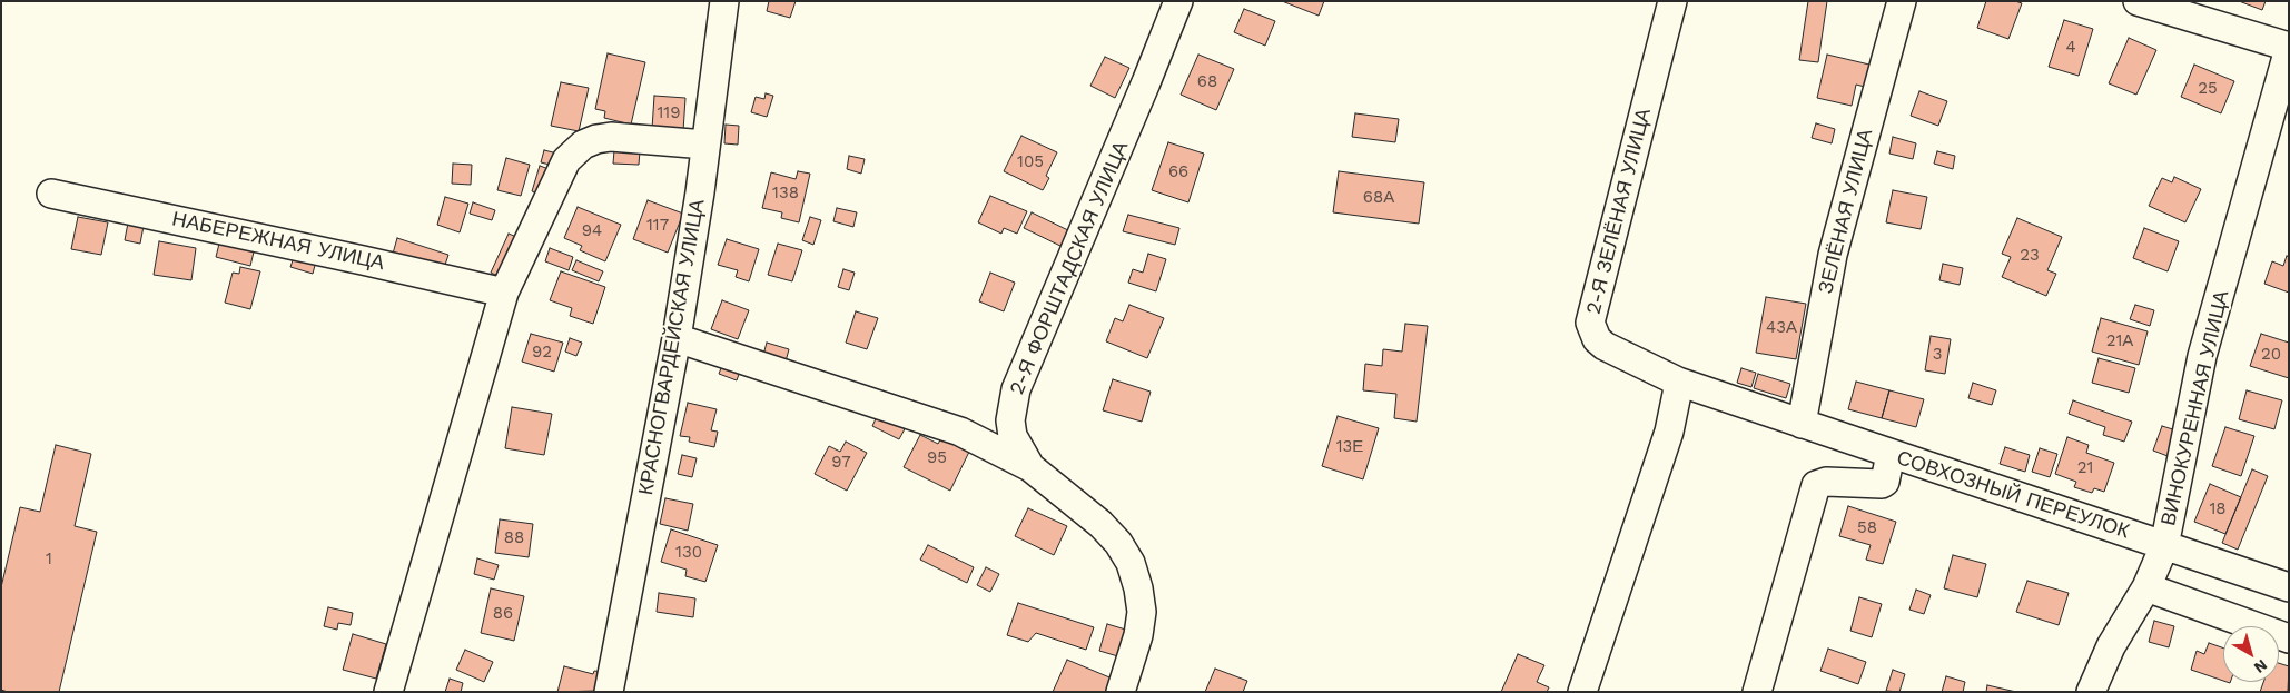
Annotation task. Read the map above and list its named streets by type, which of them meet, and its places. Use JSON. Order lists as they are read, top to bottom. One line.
{"streets":{"street":["2-Я ЗЕЛЁНАЯ УЛИЦА","ЗЕЛЁНАЯ УЛИЦА","НАБЕРЕЖНАЯ УЛИЦА","2-Я ФОРШТАДСКАЯ УЛИЦА","КРАСНОГВАРДЕЙСКАЯ УЛИЦА","ВИНОКУРЕННАЯ УЛИЦА","СОВХОЗНЫЙ ПЕРЕУЛОК"]},"crossings":[["2-Я ЗЕЛЁНАЯ УЛИЦА","ЗЕЛЁНАЯ УЛИЦА"],["2-Я ЗЕЛЁНАЯ УЛИЦА","СОВХОЗНЫЙ ПЕРЕУЛОК"],["ЗЕЛЁНАЯ УЛИЦА","СОВХОЗНЫЙ ПЕРЕУЛОК"],["ВИНОКУРЕННАЯ УЛИЦА","СОВХОЗНЫЙ ПЕРЕУЛОК"]],"house_numbers":["4","68","25","119","105","66","138","68А","117","94","23","43А","21А","92","3","20","13Е","95","97","21","18","58","88","130","1","86"],"north":"bottom right"}
